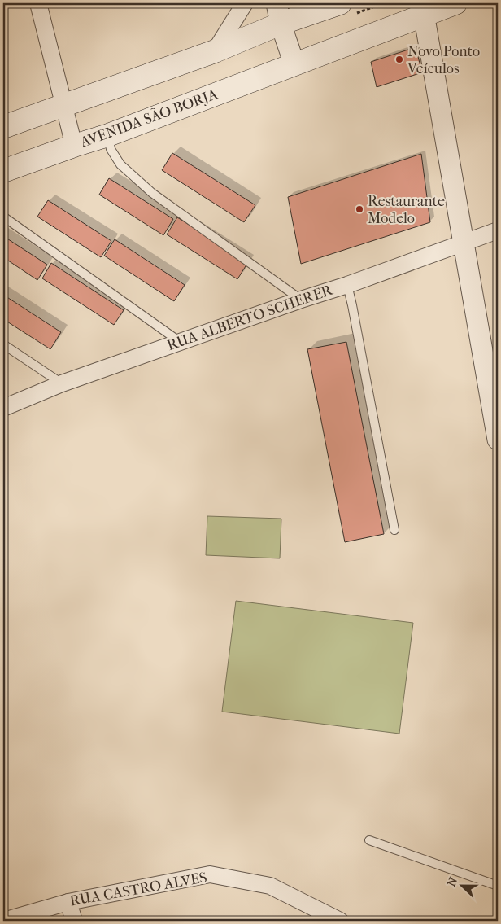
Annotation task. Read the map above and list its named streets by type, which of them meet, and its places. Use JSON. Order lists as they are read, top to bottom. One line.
{"streets":{"main road":["AVENIDA SÃO BORJA"],"street":["RUA ALBERTO SCHERER","RUA CASTRO ALVES"]},"places":["Novo Ponto Veículos","Restaurante Modelo"],"north":"left"}
